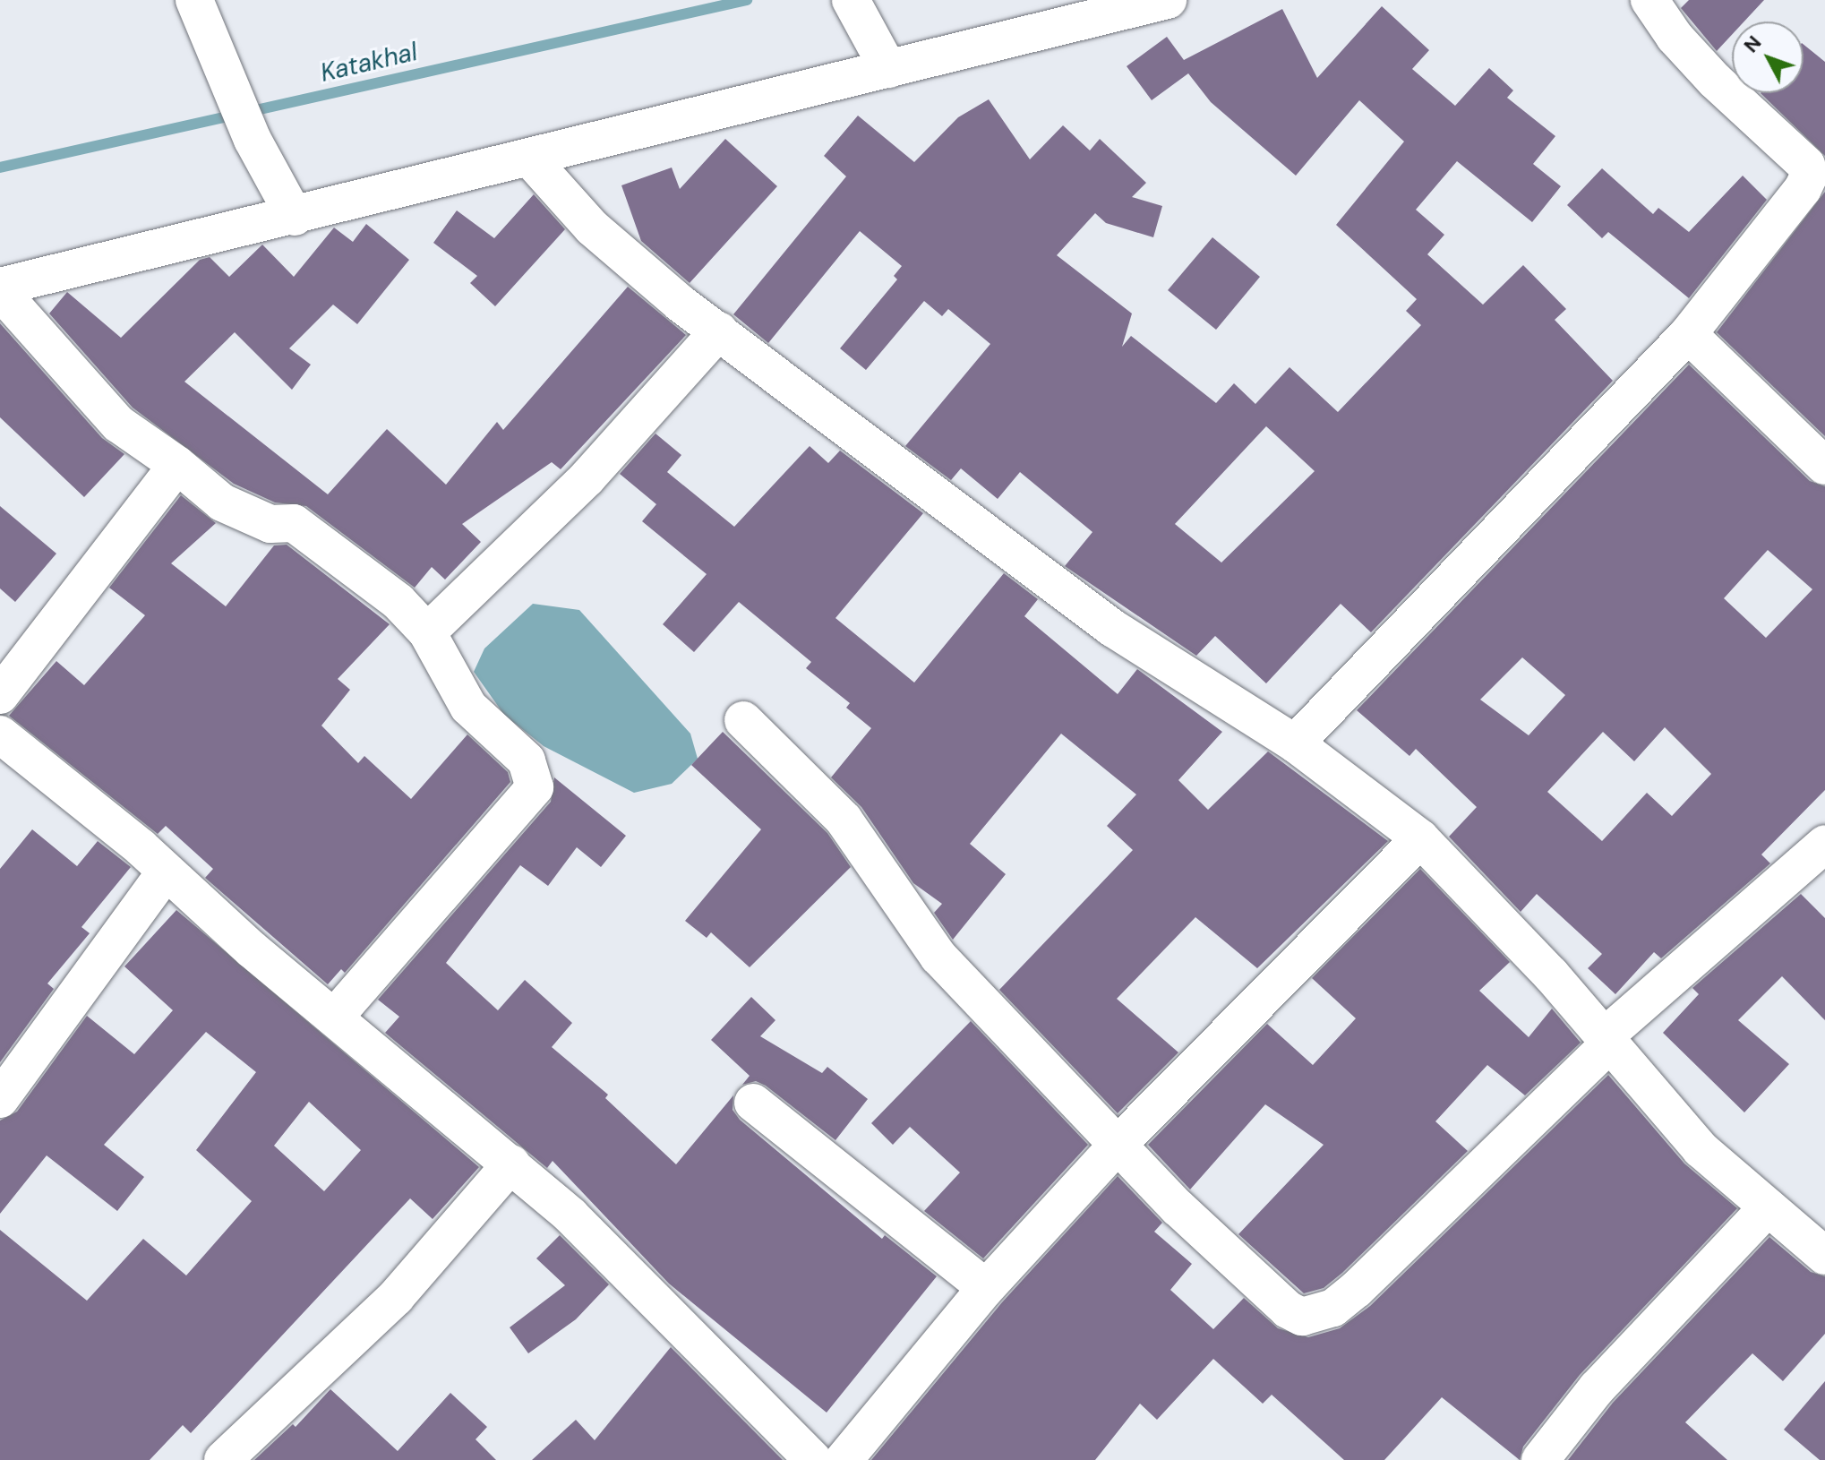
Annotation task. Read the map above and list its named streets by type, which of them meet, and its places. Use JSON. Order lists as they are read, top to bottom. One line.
{"water":["Katakhal"],"north":"top left"}
